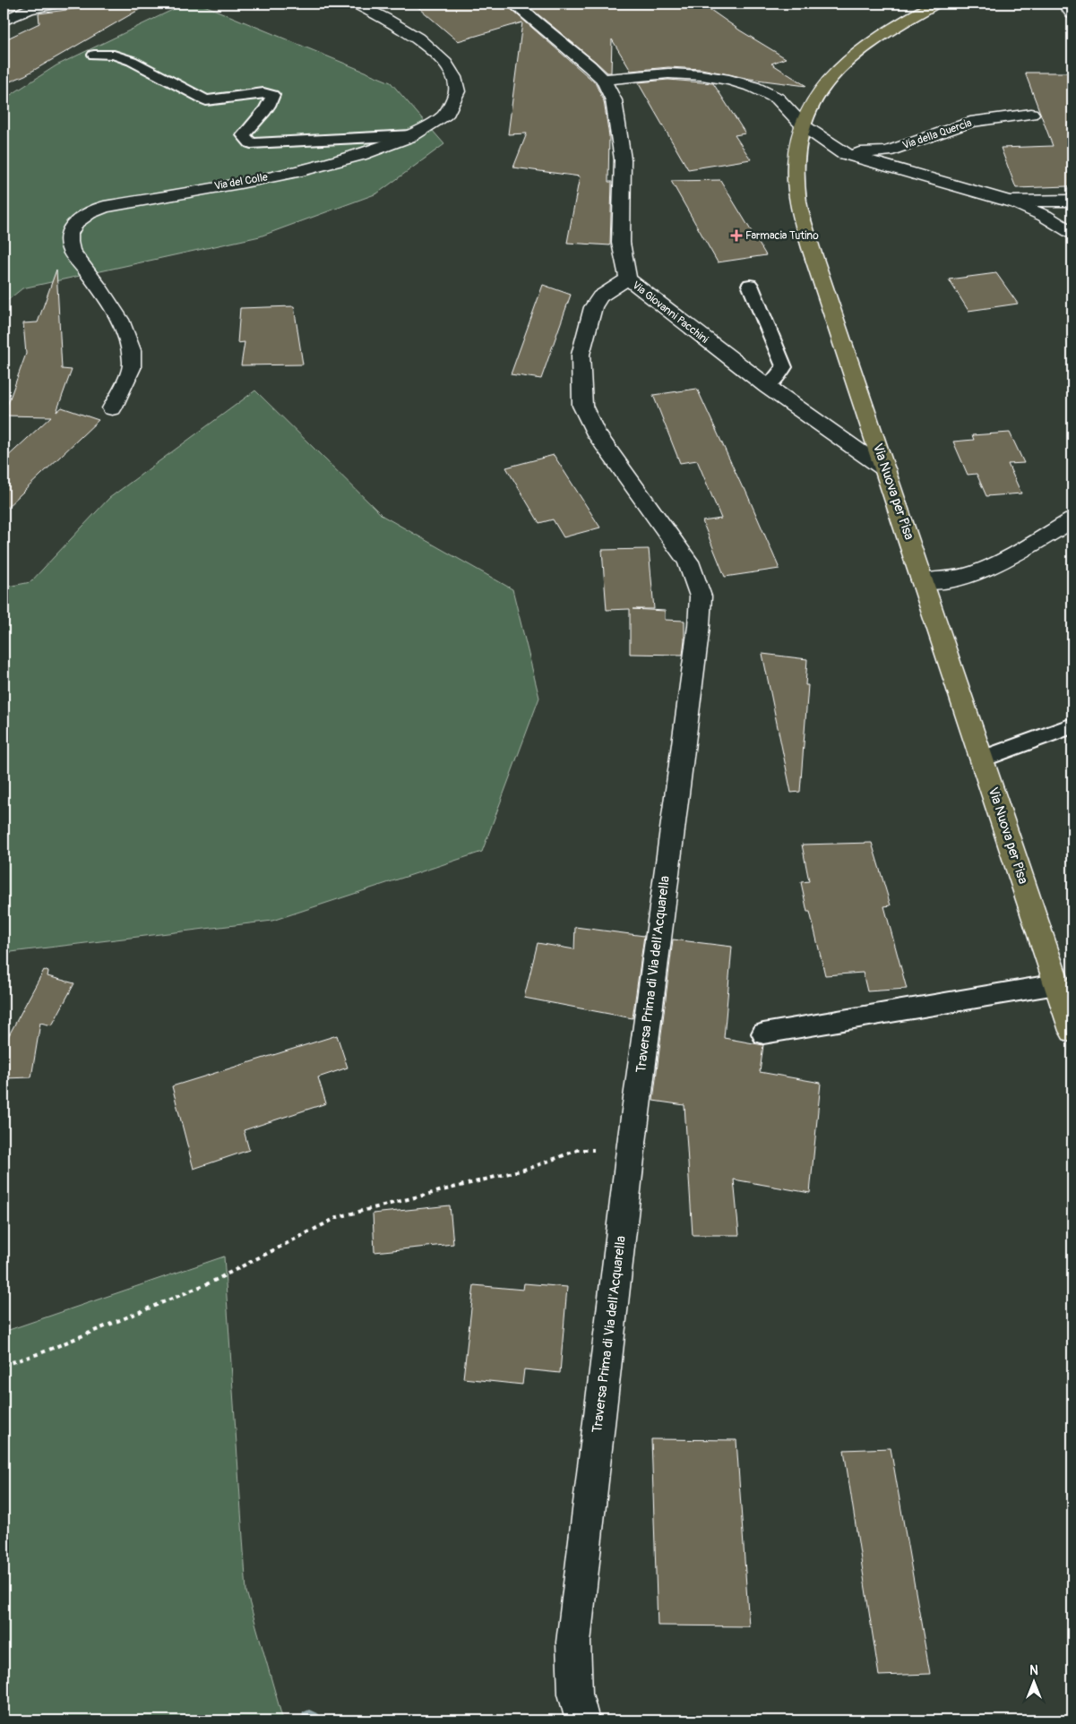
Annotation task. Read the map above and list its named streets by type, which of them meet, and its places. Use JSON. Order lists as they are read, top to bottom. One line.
{"streets":{"main road":["Via Nuova per Pisa"],"street":["Via della Quercia","Via del Colle","Via Giovanni Pacchini","Traversa Prima di Via dell'Acquarella"]},"crossings":[["Via della Quercia","Via Giovanni Pacchini"],["Via della Quercia","Via Nuova per Pisa"],["Via Giovanni Pacchini","Via Nuova per Pisa"],["Via Giovanni Pacchini","Traversa Prima di Via dell'Acquarella"]],"places":{"health":["Farmacia Tutino"]},"north":"top"}
